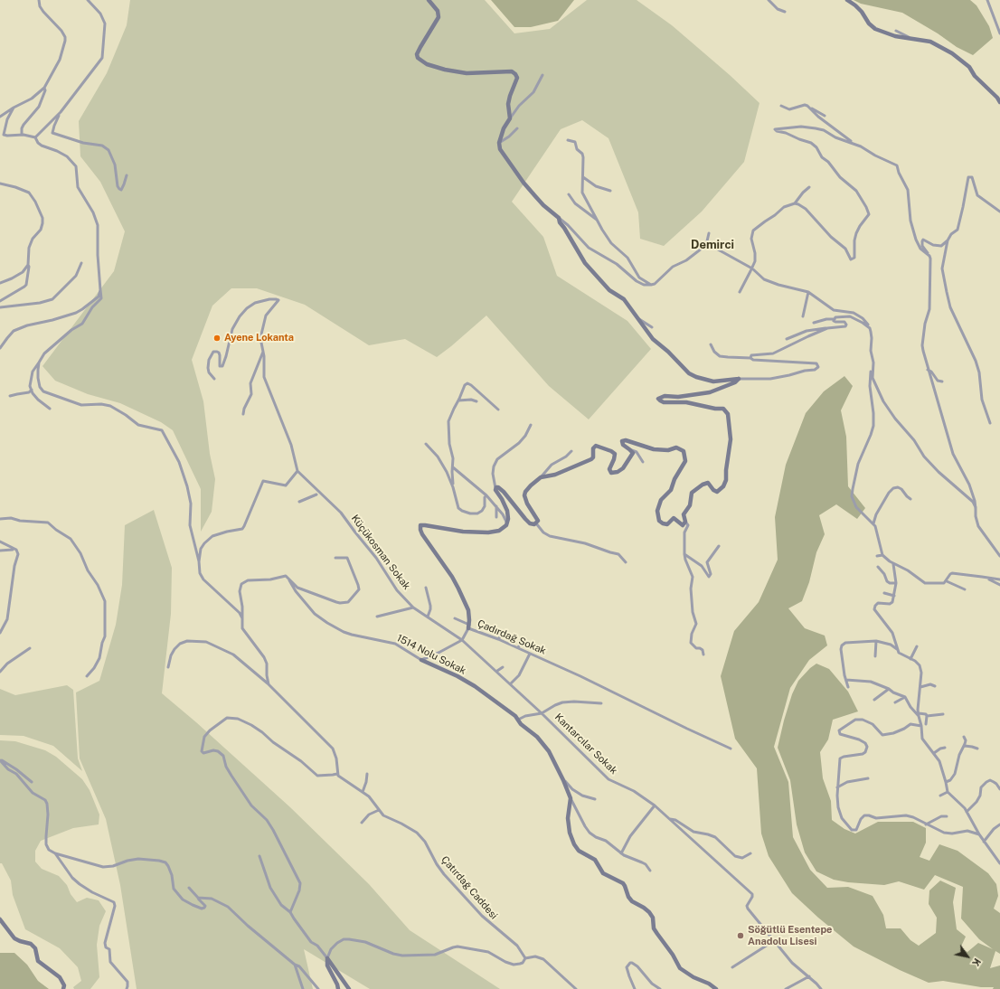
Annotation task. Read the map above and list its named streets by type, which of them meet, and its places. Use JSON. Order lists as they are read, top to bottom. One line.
{"streets":{"street":["Küçükosman Sokak","Çadırdağ Sokak","1514 Nolu Sokak","Kantarcılar Sokak","Çatırdağ Caddesi"]},"crossings":[["Küçükosman Sokak","Kantarcılar Sokak"]],"districts":["Demirci"],"places":["Ayene Lokanta","Söğütlü Esentepe Anadolu Lisesi"],"north":"bottom right"}
